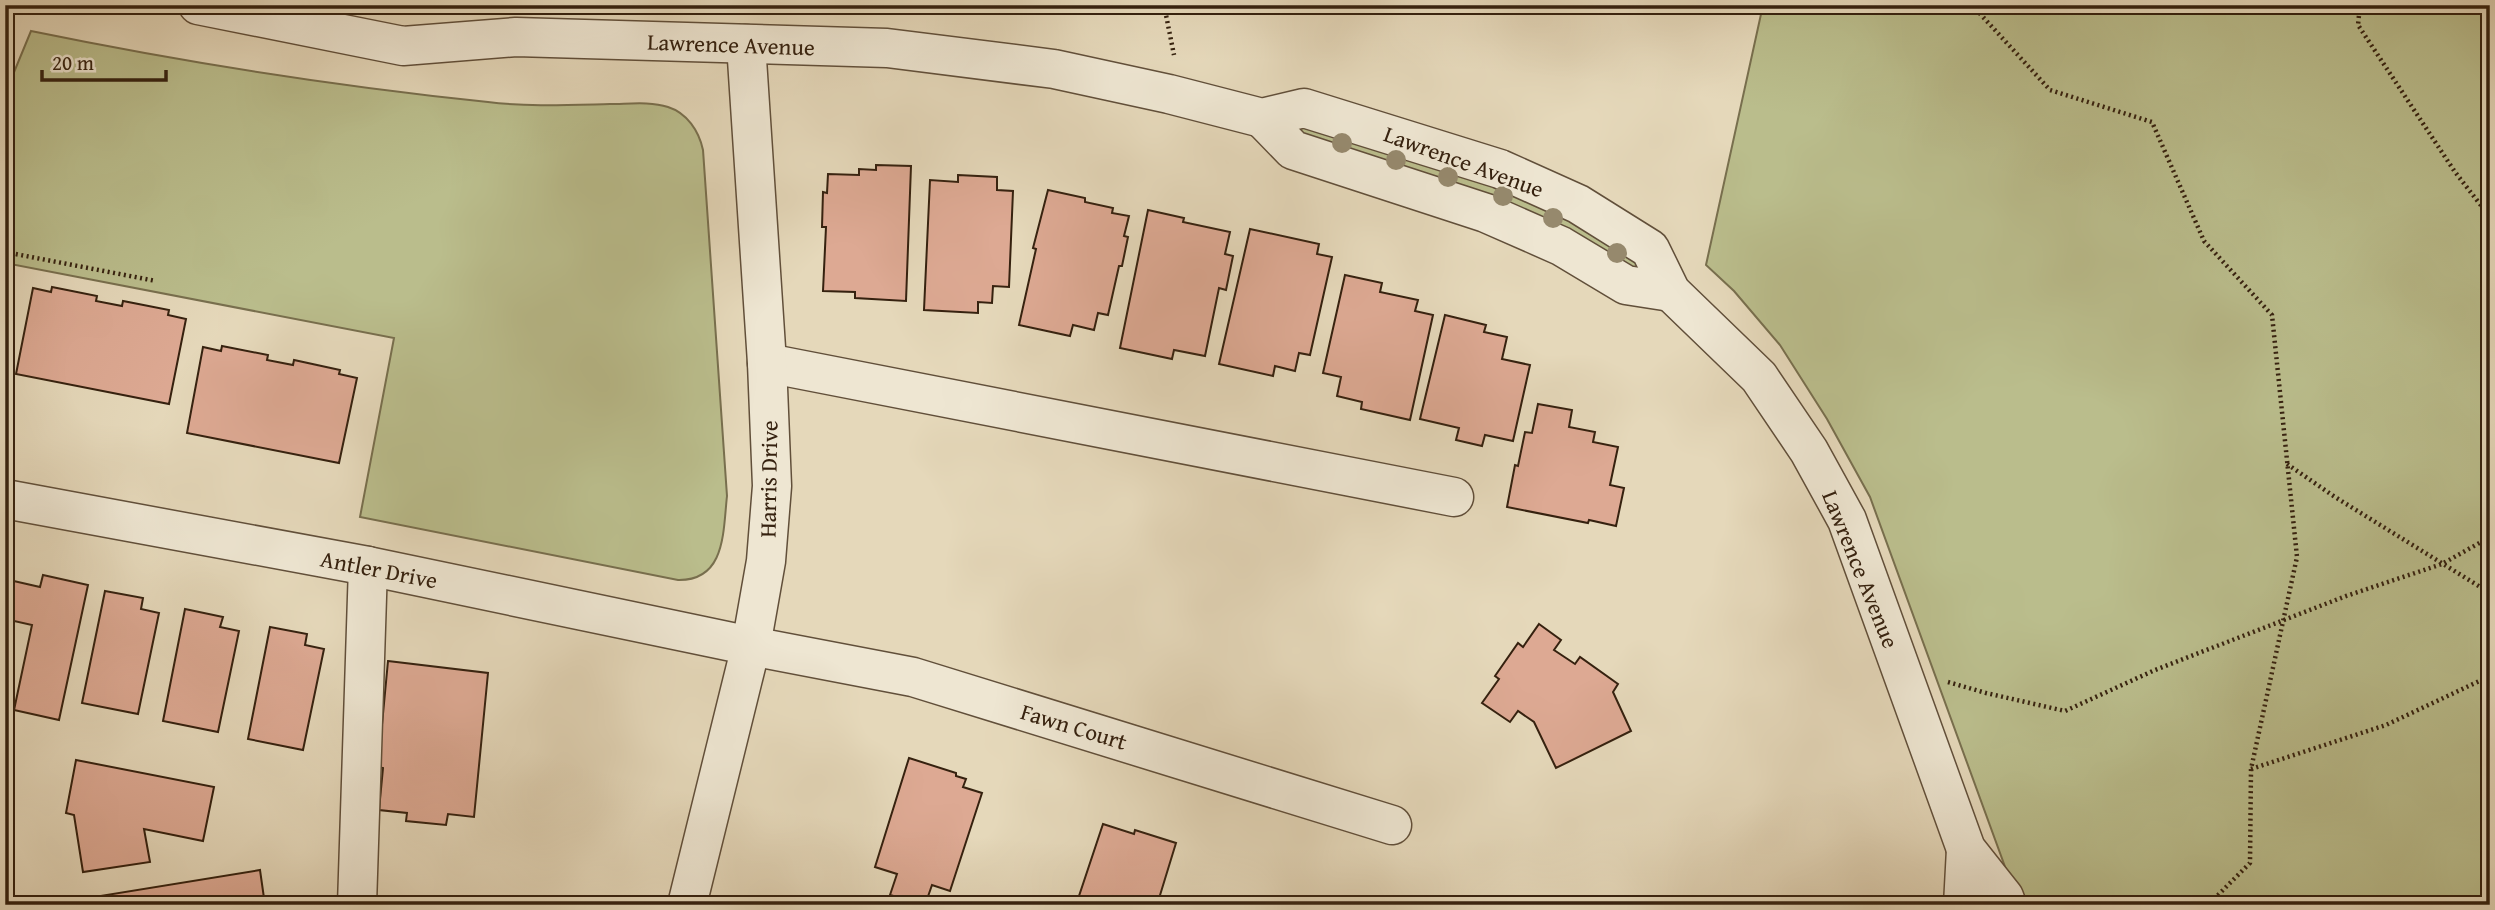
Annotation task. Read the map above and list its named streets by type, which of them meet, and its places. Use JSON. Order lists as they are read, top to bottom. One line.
{"streets":{"street":["Lawrence Avenue","Harris Drive","Antler Drive","Fawn Court"]},"crossings":[["Lawrence Avenue","Harris Drive"],["Harris Drive","Antler Drive"],["Harris Drive","Fawn Court"],["Antler Drive","Fawn Court"]],"scale_bar":"20 m"}
